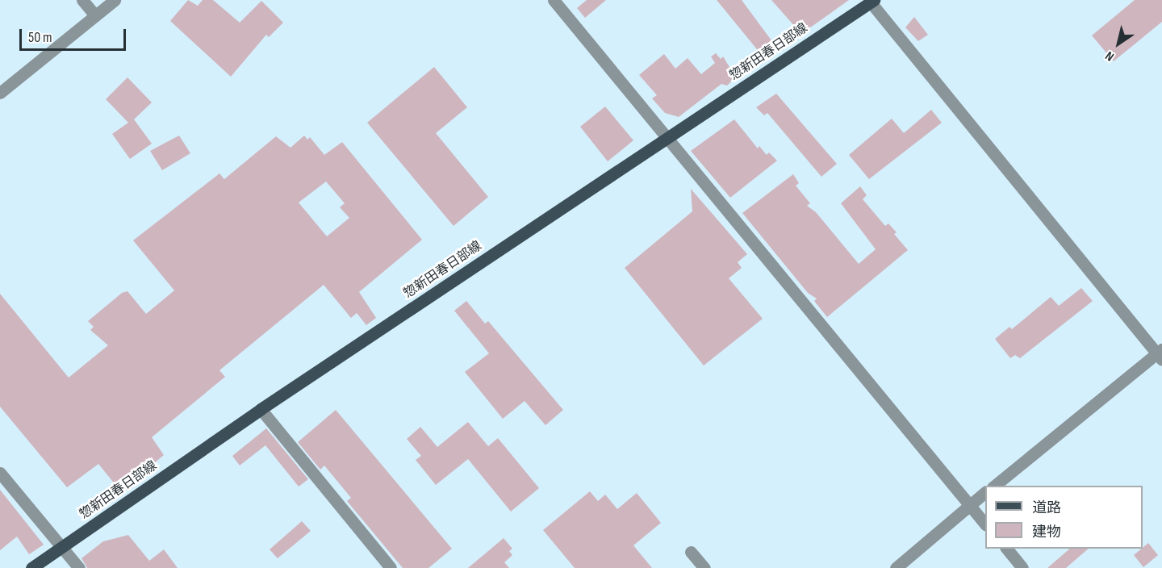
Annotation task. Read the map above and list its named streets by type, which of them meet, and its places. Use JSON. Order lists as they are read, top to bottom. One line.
{"streets":{"main road":["惣新田春日部線"]},"legend":["道路","建物"],"scale_bar":"50 m","north":"bottom left"}
